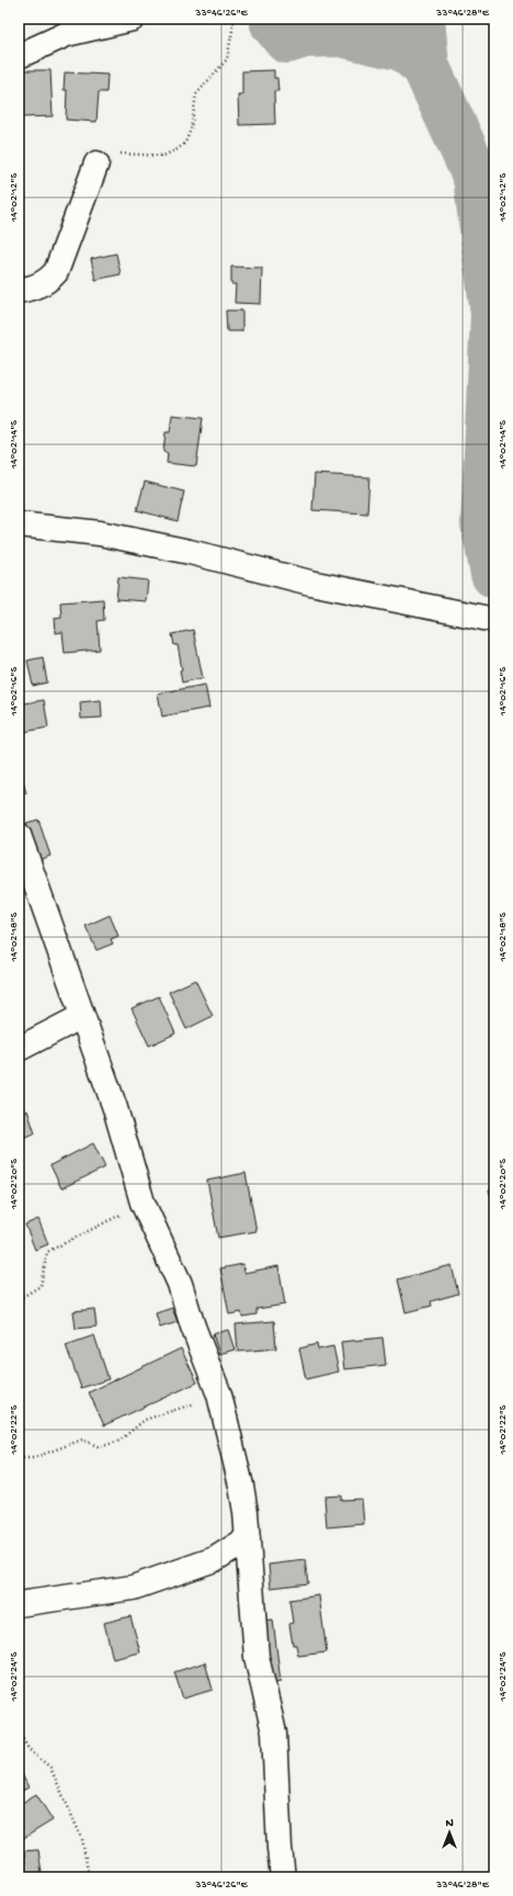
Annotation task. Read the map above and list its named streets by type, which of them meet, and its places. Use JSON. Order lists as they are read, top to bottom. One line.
{"north":"top","coordinates":["33°46'26\"E","33°46'28\"E","14°02'12\"S","14°02'14\"S","14°02'16\"S","14°02'18\"S","14°02'20\"S","14°02'22\"S","14°02'24\"S"]}
